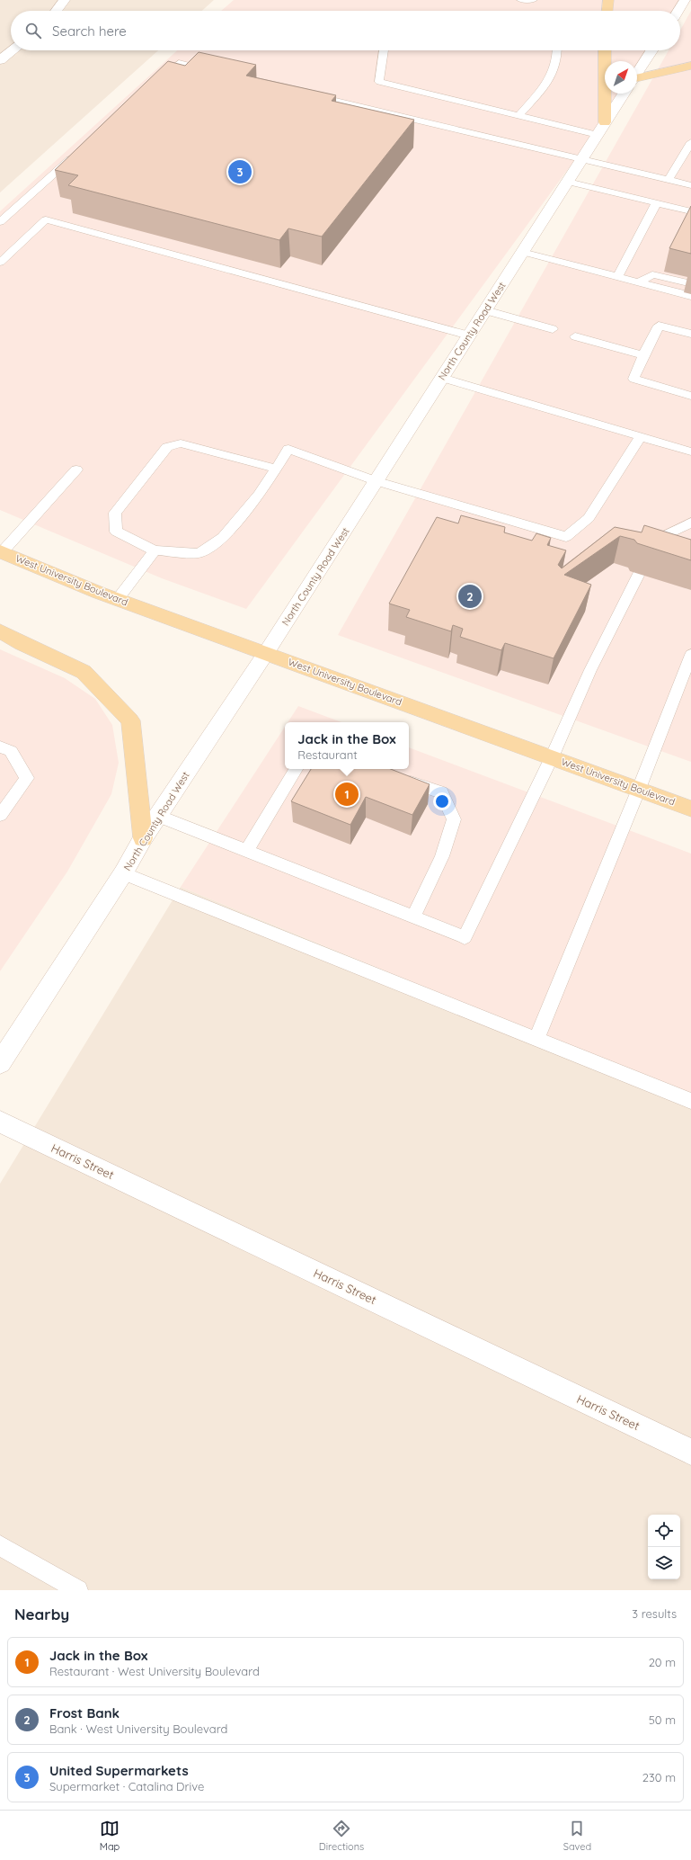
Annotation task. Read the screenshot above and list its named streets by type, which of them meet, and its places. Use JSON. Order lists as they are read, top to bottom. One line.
{"streets":{"main road":["North County Road West","West University Boulevard","Harris Street"]},"crossings":[["North County Road West","West University Boulevard"]],"north":"top right","page":{"search":"Search here","pins":["3","2","1"],"popup":["Jack in the Box","Restaurant"],"heading":["Nearby","3 results"],"list":[{"mark":"1","name":"Jack in the Box","note":"Restaurant · West University Boulevard","value":"20 m"},{"mark":"2","name":"Frost Bank","note":"Bank · West University Boulevard","value":"50 m"},{"mark":"3","name":"United Supermarkets","note":"Supermarket · Catalina Drive","value":"230 m"}],"nav":["Map","Directions","Saved"]}}
